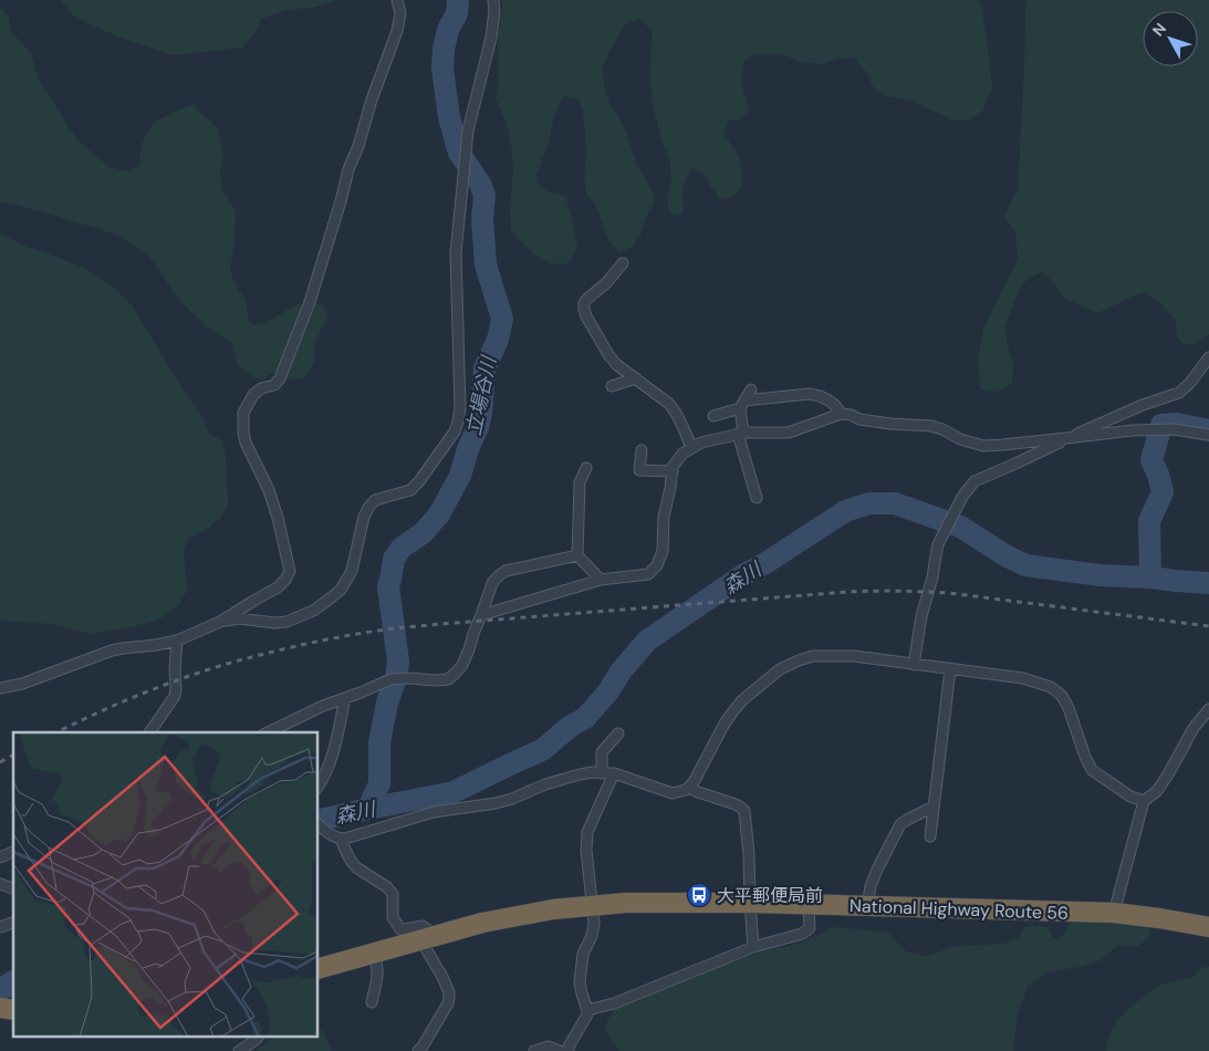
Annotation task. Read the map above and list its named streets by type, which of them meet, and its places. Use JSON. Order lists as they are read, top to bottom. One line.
{"streets":{"highway":["National Highway Route 56"]},"water":["立場谷川","森川"],"places":{"bus stop":["大平郵便局前"]},"north":"top left"}
